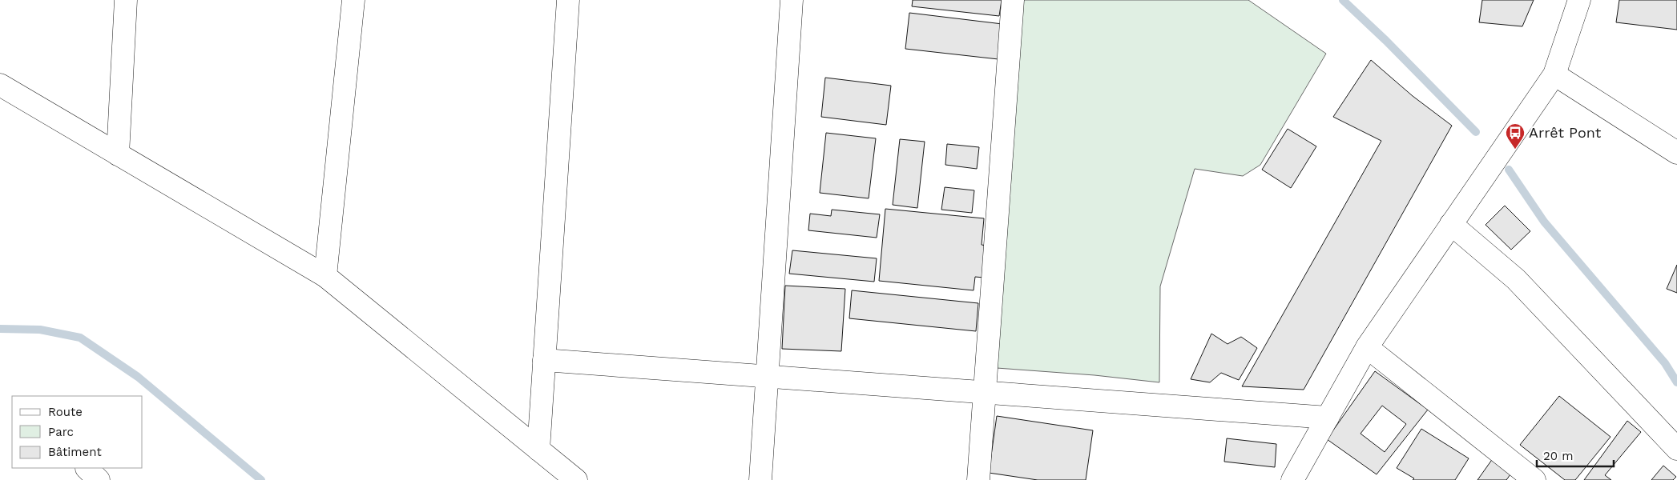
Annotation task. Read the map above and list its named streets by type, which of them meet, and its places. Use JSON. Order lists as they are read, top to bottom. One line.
{"places":{"bus stop":["Arrêt Pont"]},"legend":["Route","Parc","Bâtiment"],"scale_bar":"20 m"}
